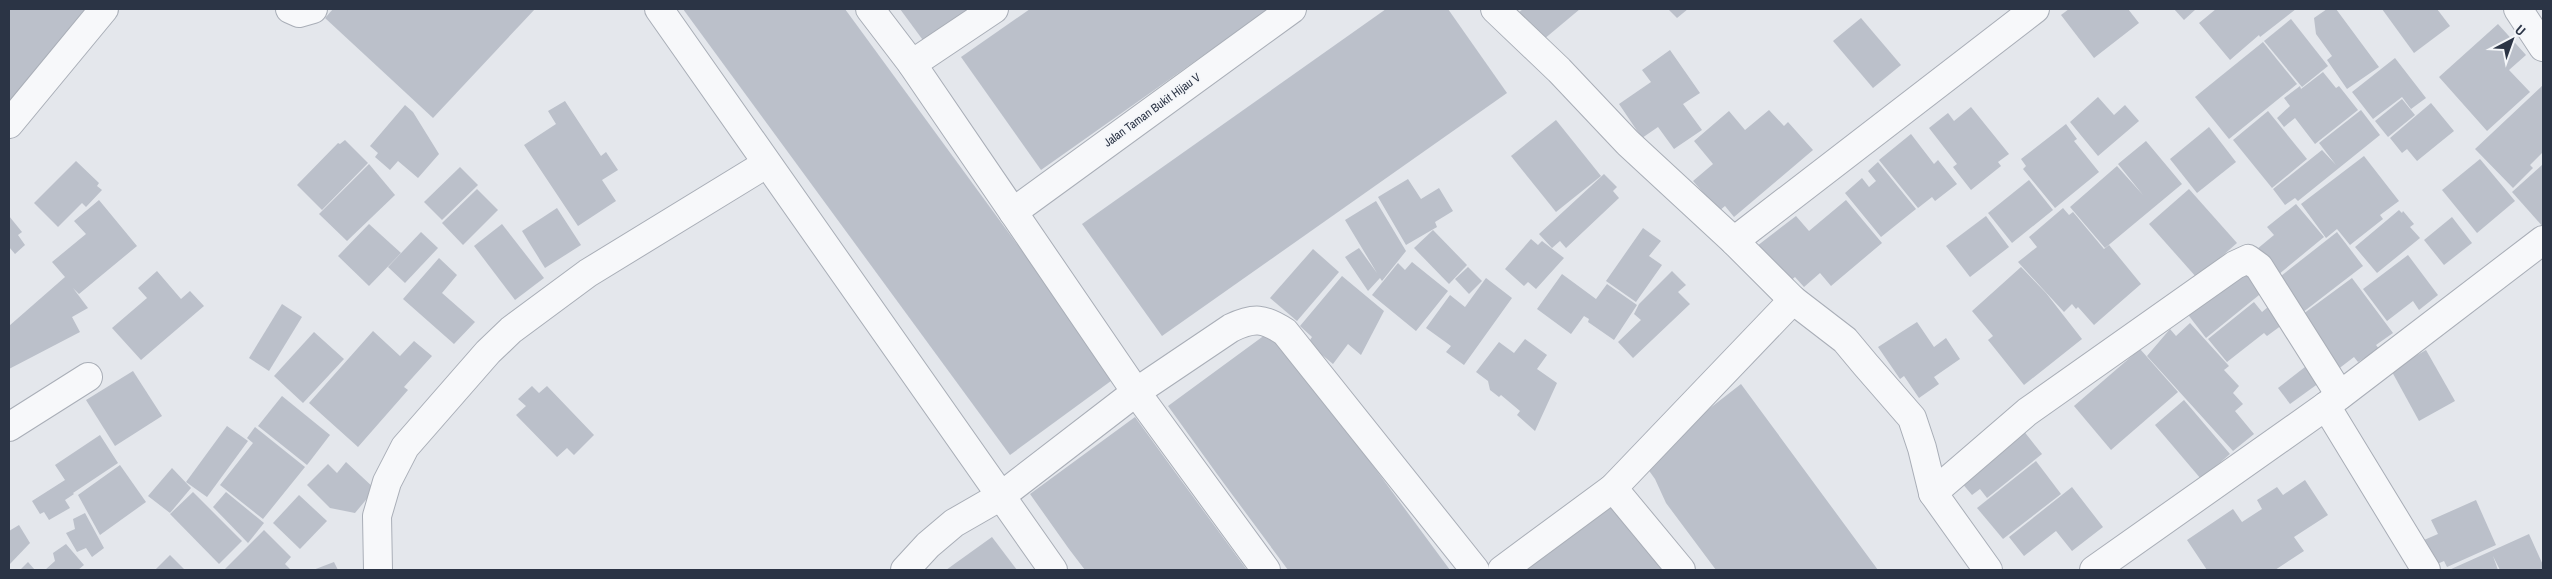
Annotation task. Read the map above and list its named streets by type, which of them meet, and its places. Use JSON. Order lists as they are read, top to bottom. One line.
{"streets":{"street":["Jalan Taman Bukit Hijau V"]},"north":"top right"}
